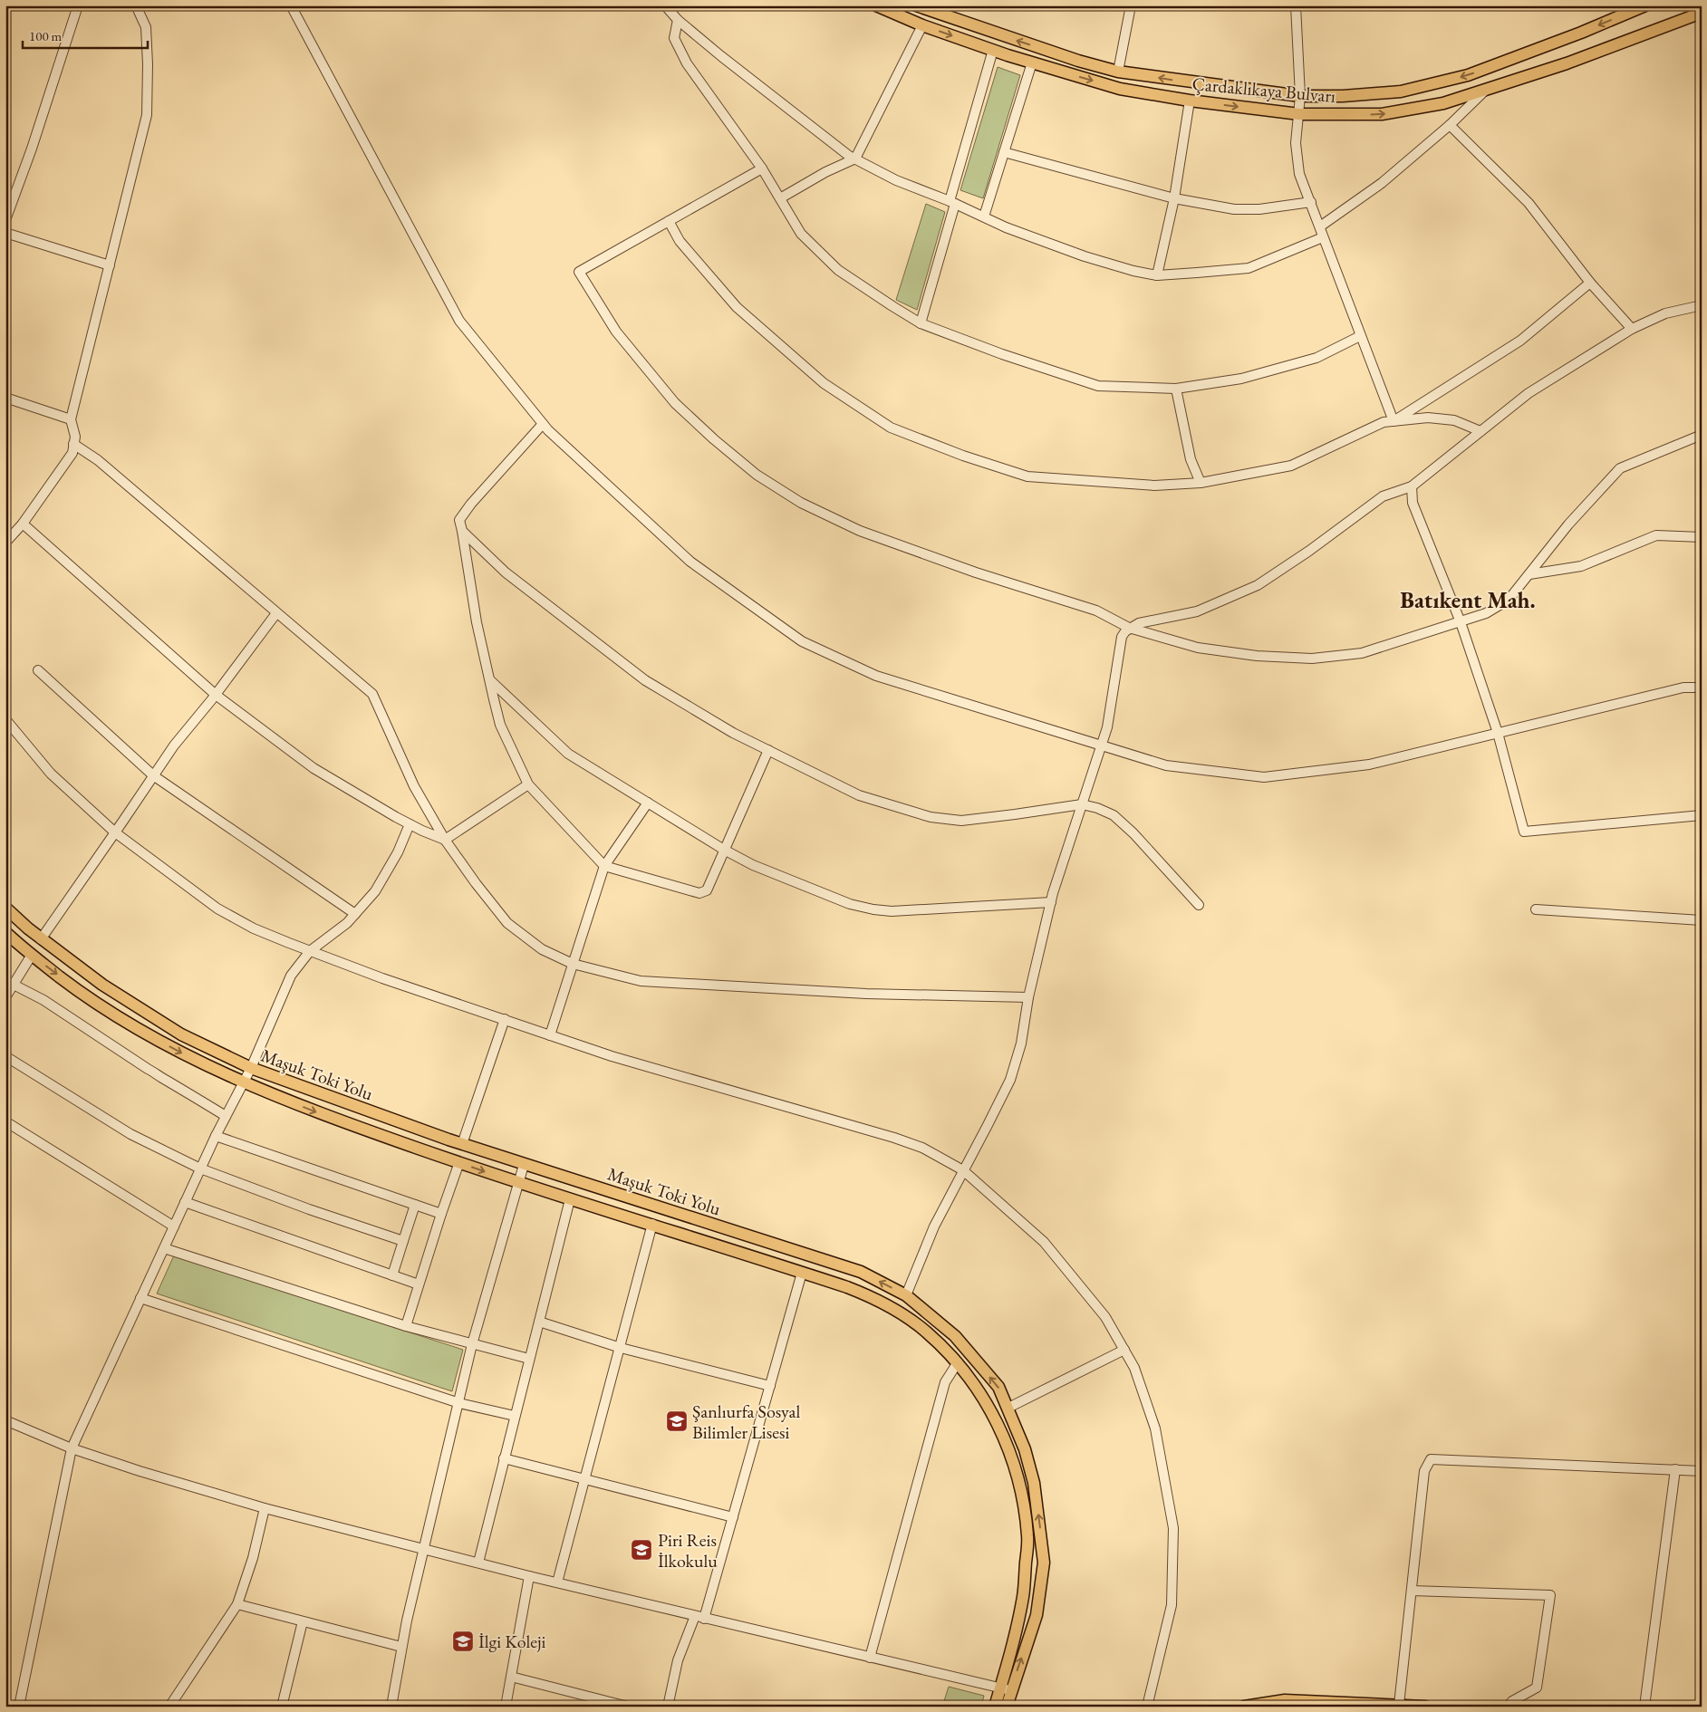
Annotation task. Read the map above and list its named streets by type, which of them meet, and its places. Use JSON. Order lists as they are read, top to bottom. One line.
{"streets":{"main road":["Çardaklıkaya Bulvarı","Maşuk Toki Yolu"]},"one_way":["Maşuk Toki Yolu"],"districts":["Batıkent Mah."],"places":{"school or university":["Şanlıurfa Sosyal Bilimler Lisesi","Piri Reis İlkokulu","İlgi Koleji"]},"scale_bar":"100 m"}
